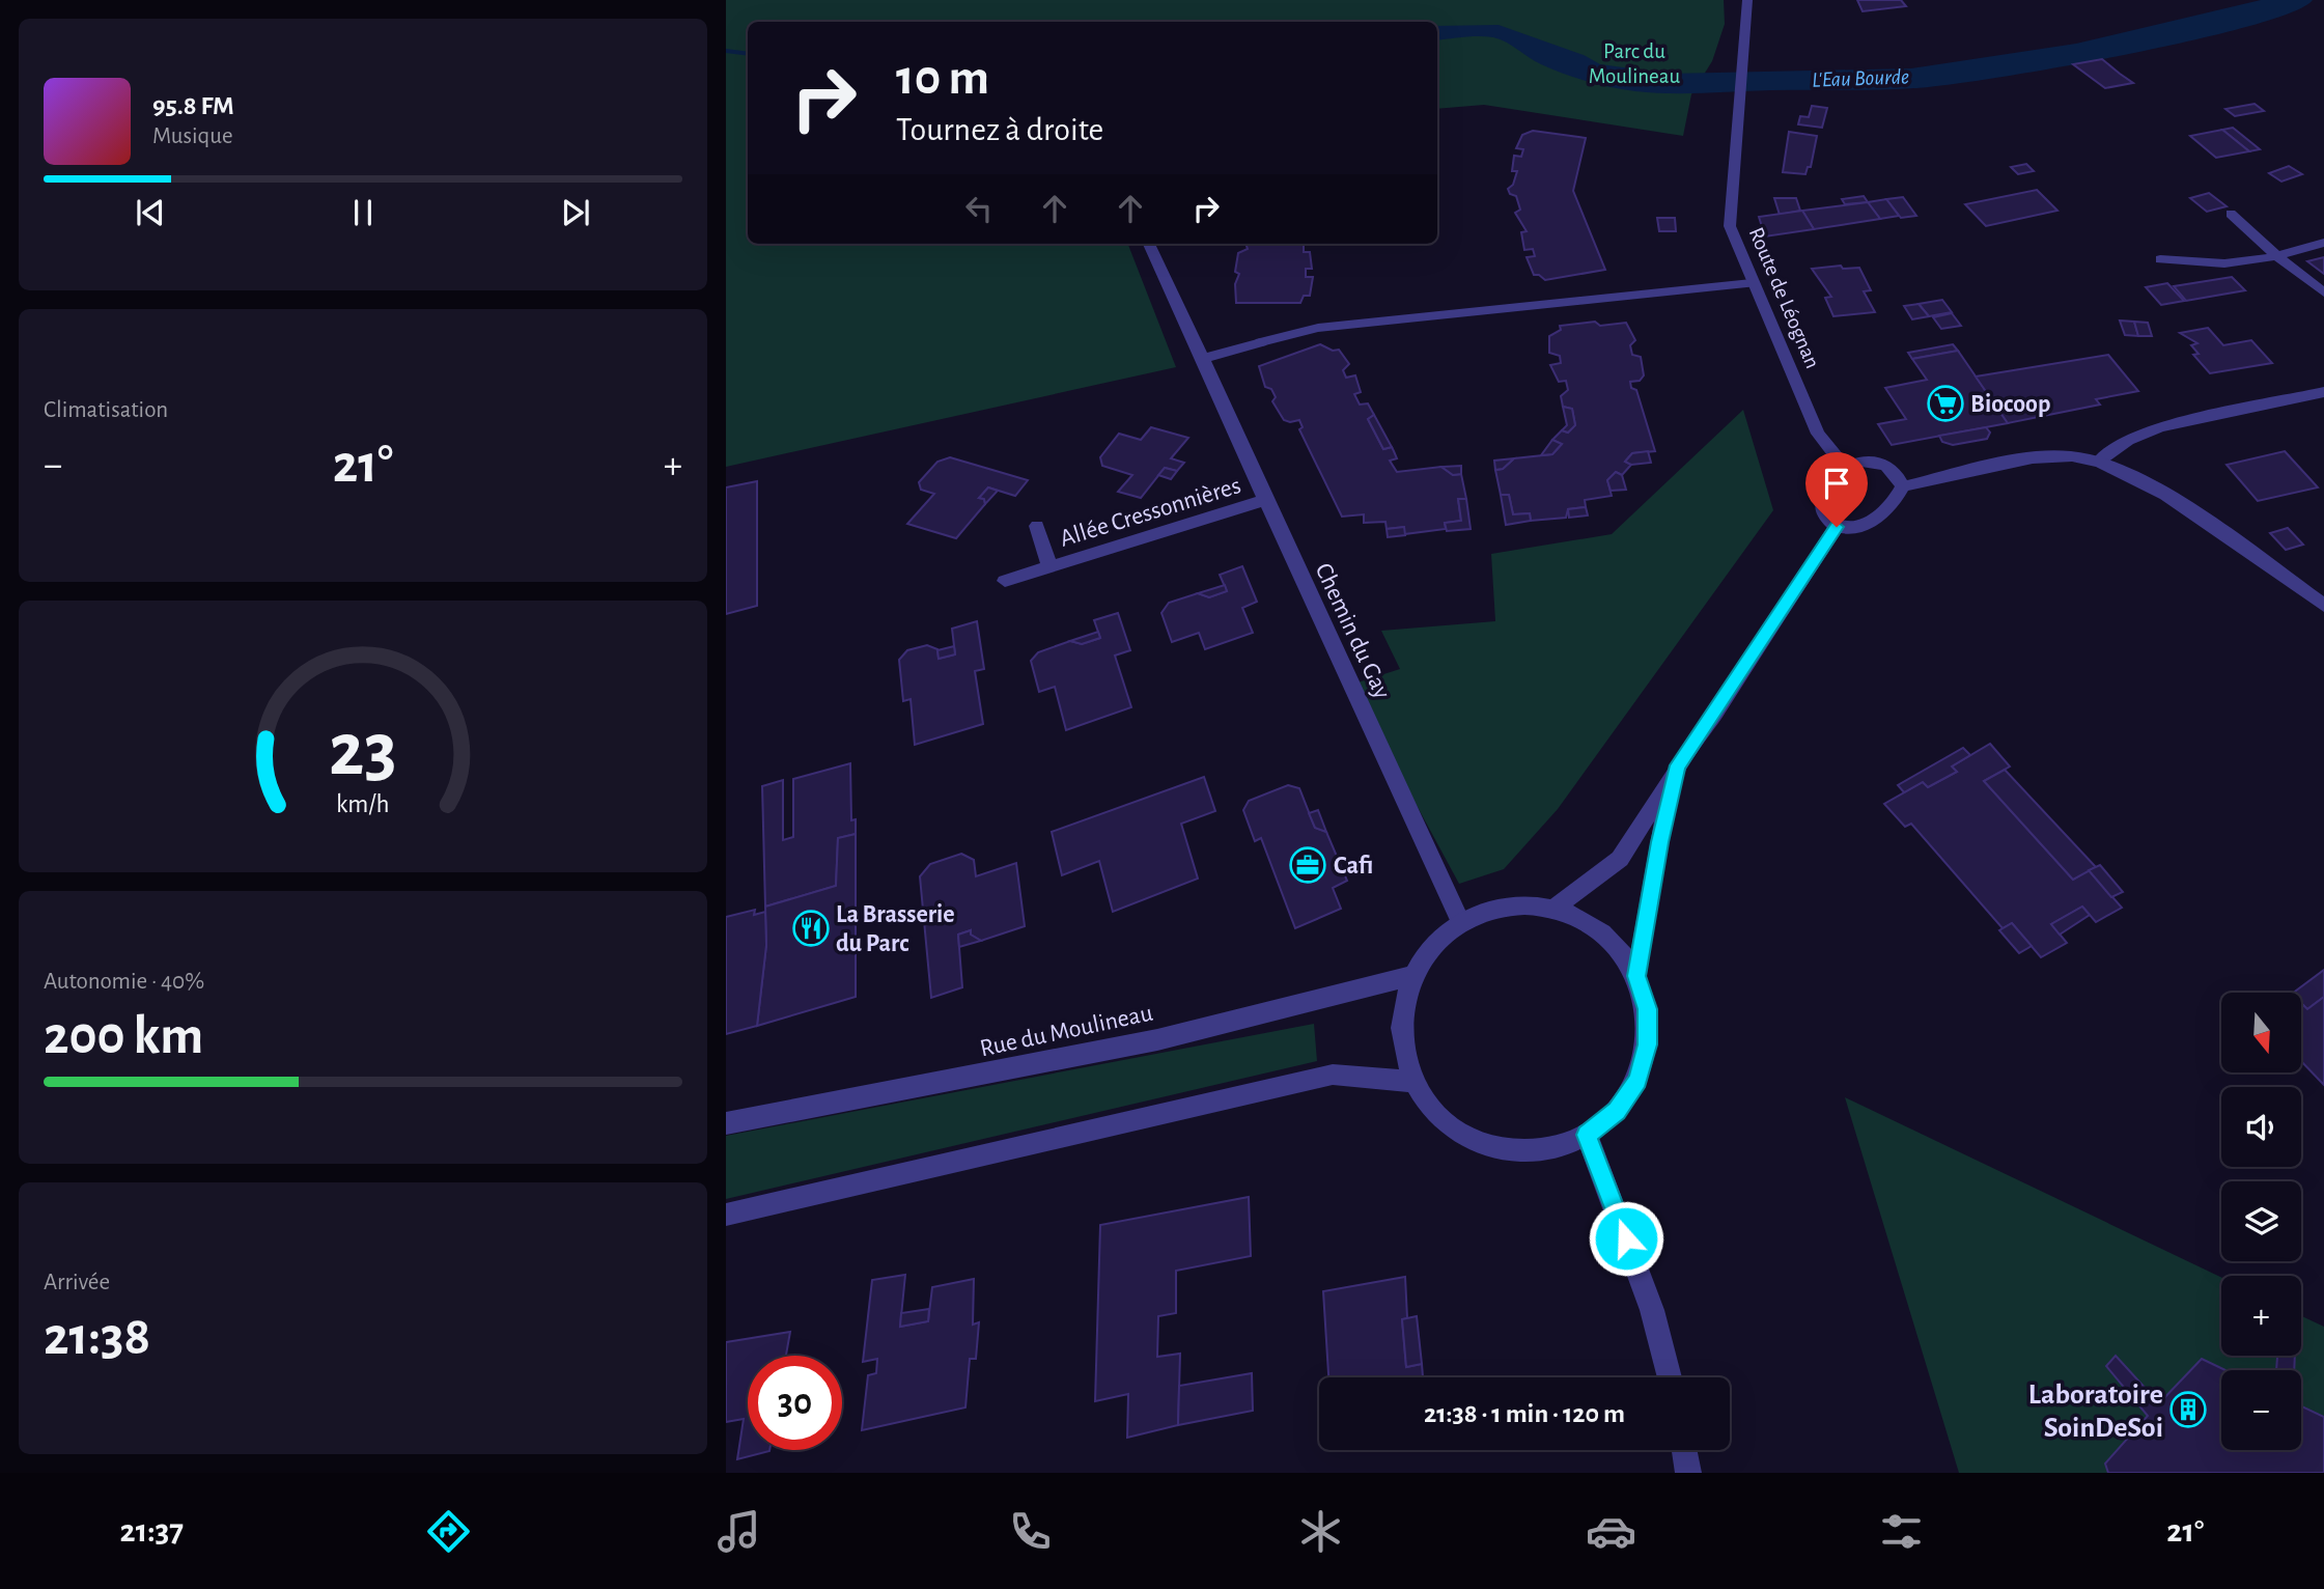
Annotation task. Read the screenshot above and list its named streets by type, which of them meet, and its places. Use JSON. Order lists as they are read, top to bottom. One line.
{"streets":{"street":["Route de Léognan","Allée Cressonnières","Chemin du Gay","Rue du Moulineau"]},"crossings":[["Allée Cressonnières","Chemin du Gay"],["Chemin du Gay","Rue du Moulineau"]],"water":["L'Eau Bourde"],"parks":["Parc du Moulineau"],"places":{"supermarket":["Biocoop"],"office":["Cafi"],"restaurant":["La Brasserie du Parc"],"building":["Laboratoire SoinDeSoi"]},"north":"bottom","page":{"turn":["10 m","Tournez à droite"],"song":["95.8 FM","Musique"],"tile":["Climatisation",["Autonomie · 40%","200 km"],["Arrivée","21:38"]],"heat":["−","21°","+"],"map_buttons":["+","−"],"limit":"30","trip":"21:38 · 1 min · 120 m","tabs":["21:37","21°"],"gauge":["23","km/h"]}}
